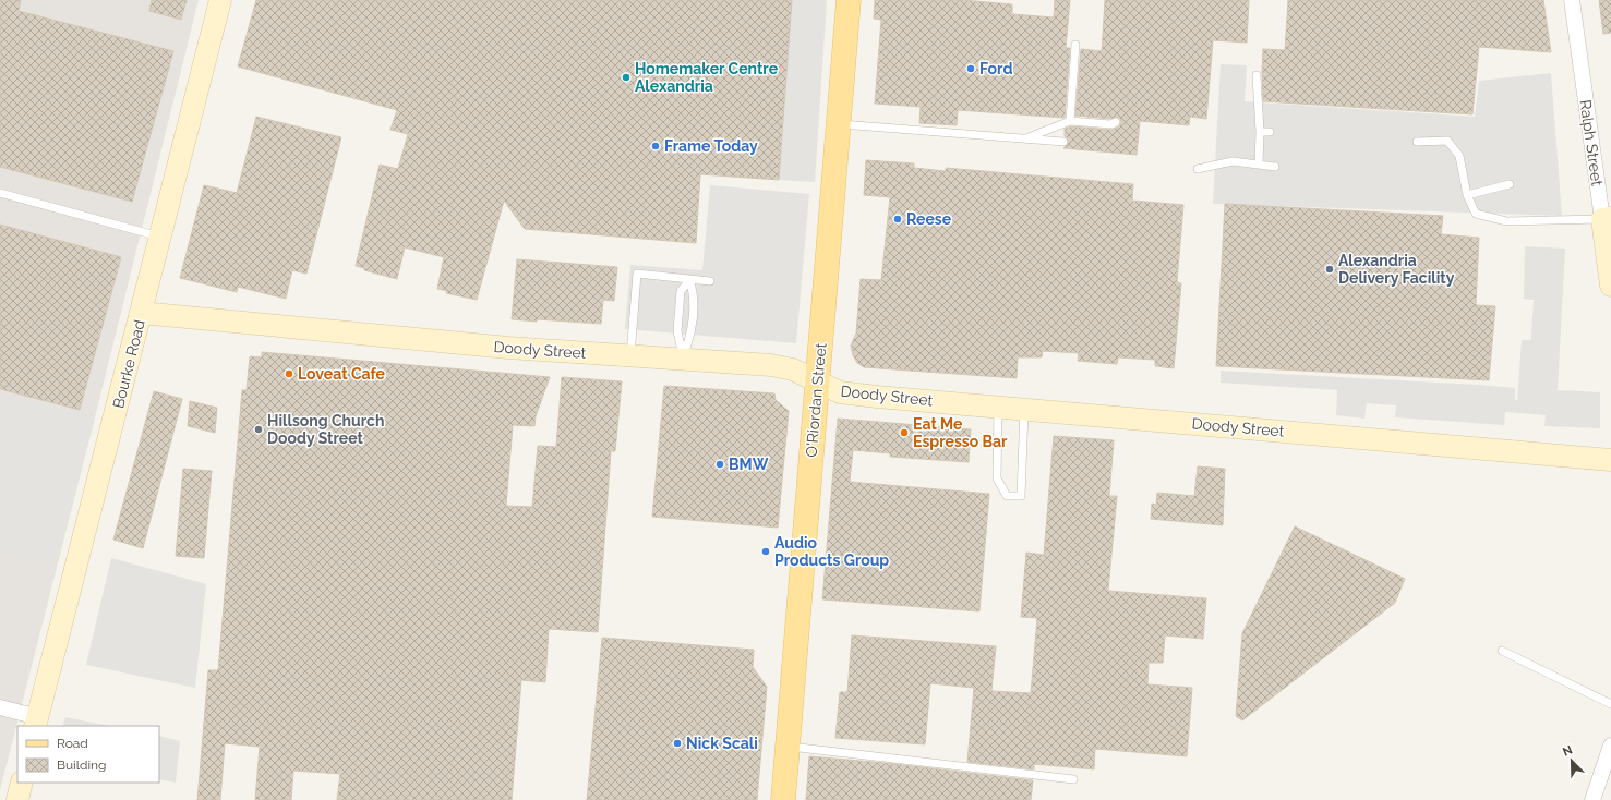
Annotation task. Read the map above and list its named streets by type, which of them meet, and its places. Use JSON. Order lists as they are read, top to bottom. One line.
{"streets":{"main road":["O'Riordan Street"],"street":["Ralph Street","Doody Street","Bourke Road"]},"crossings":[["Doody Street","Bourke Road"],["Doody Street","O'Riordan Street"]],"places":["Ford","Homemaker Centre Alexandria","Frame Today","Reese","Alexandria Delivery Facility","Loveat Cafe","Hillsong Church Doody Street","Eat Me Espresso Bar","BMW","Audio Products Group","Nick Scali"],"legend":["Road","Building"],"north":"top left"}
